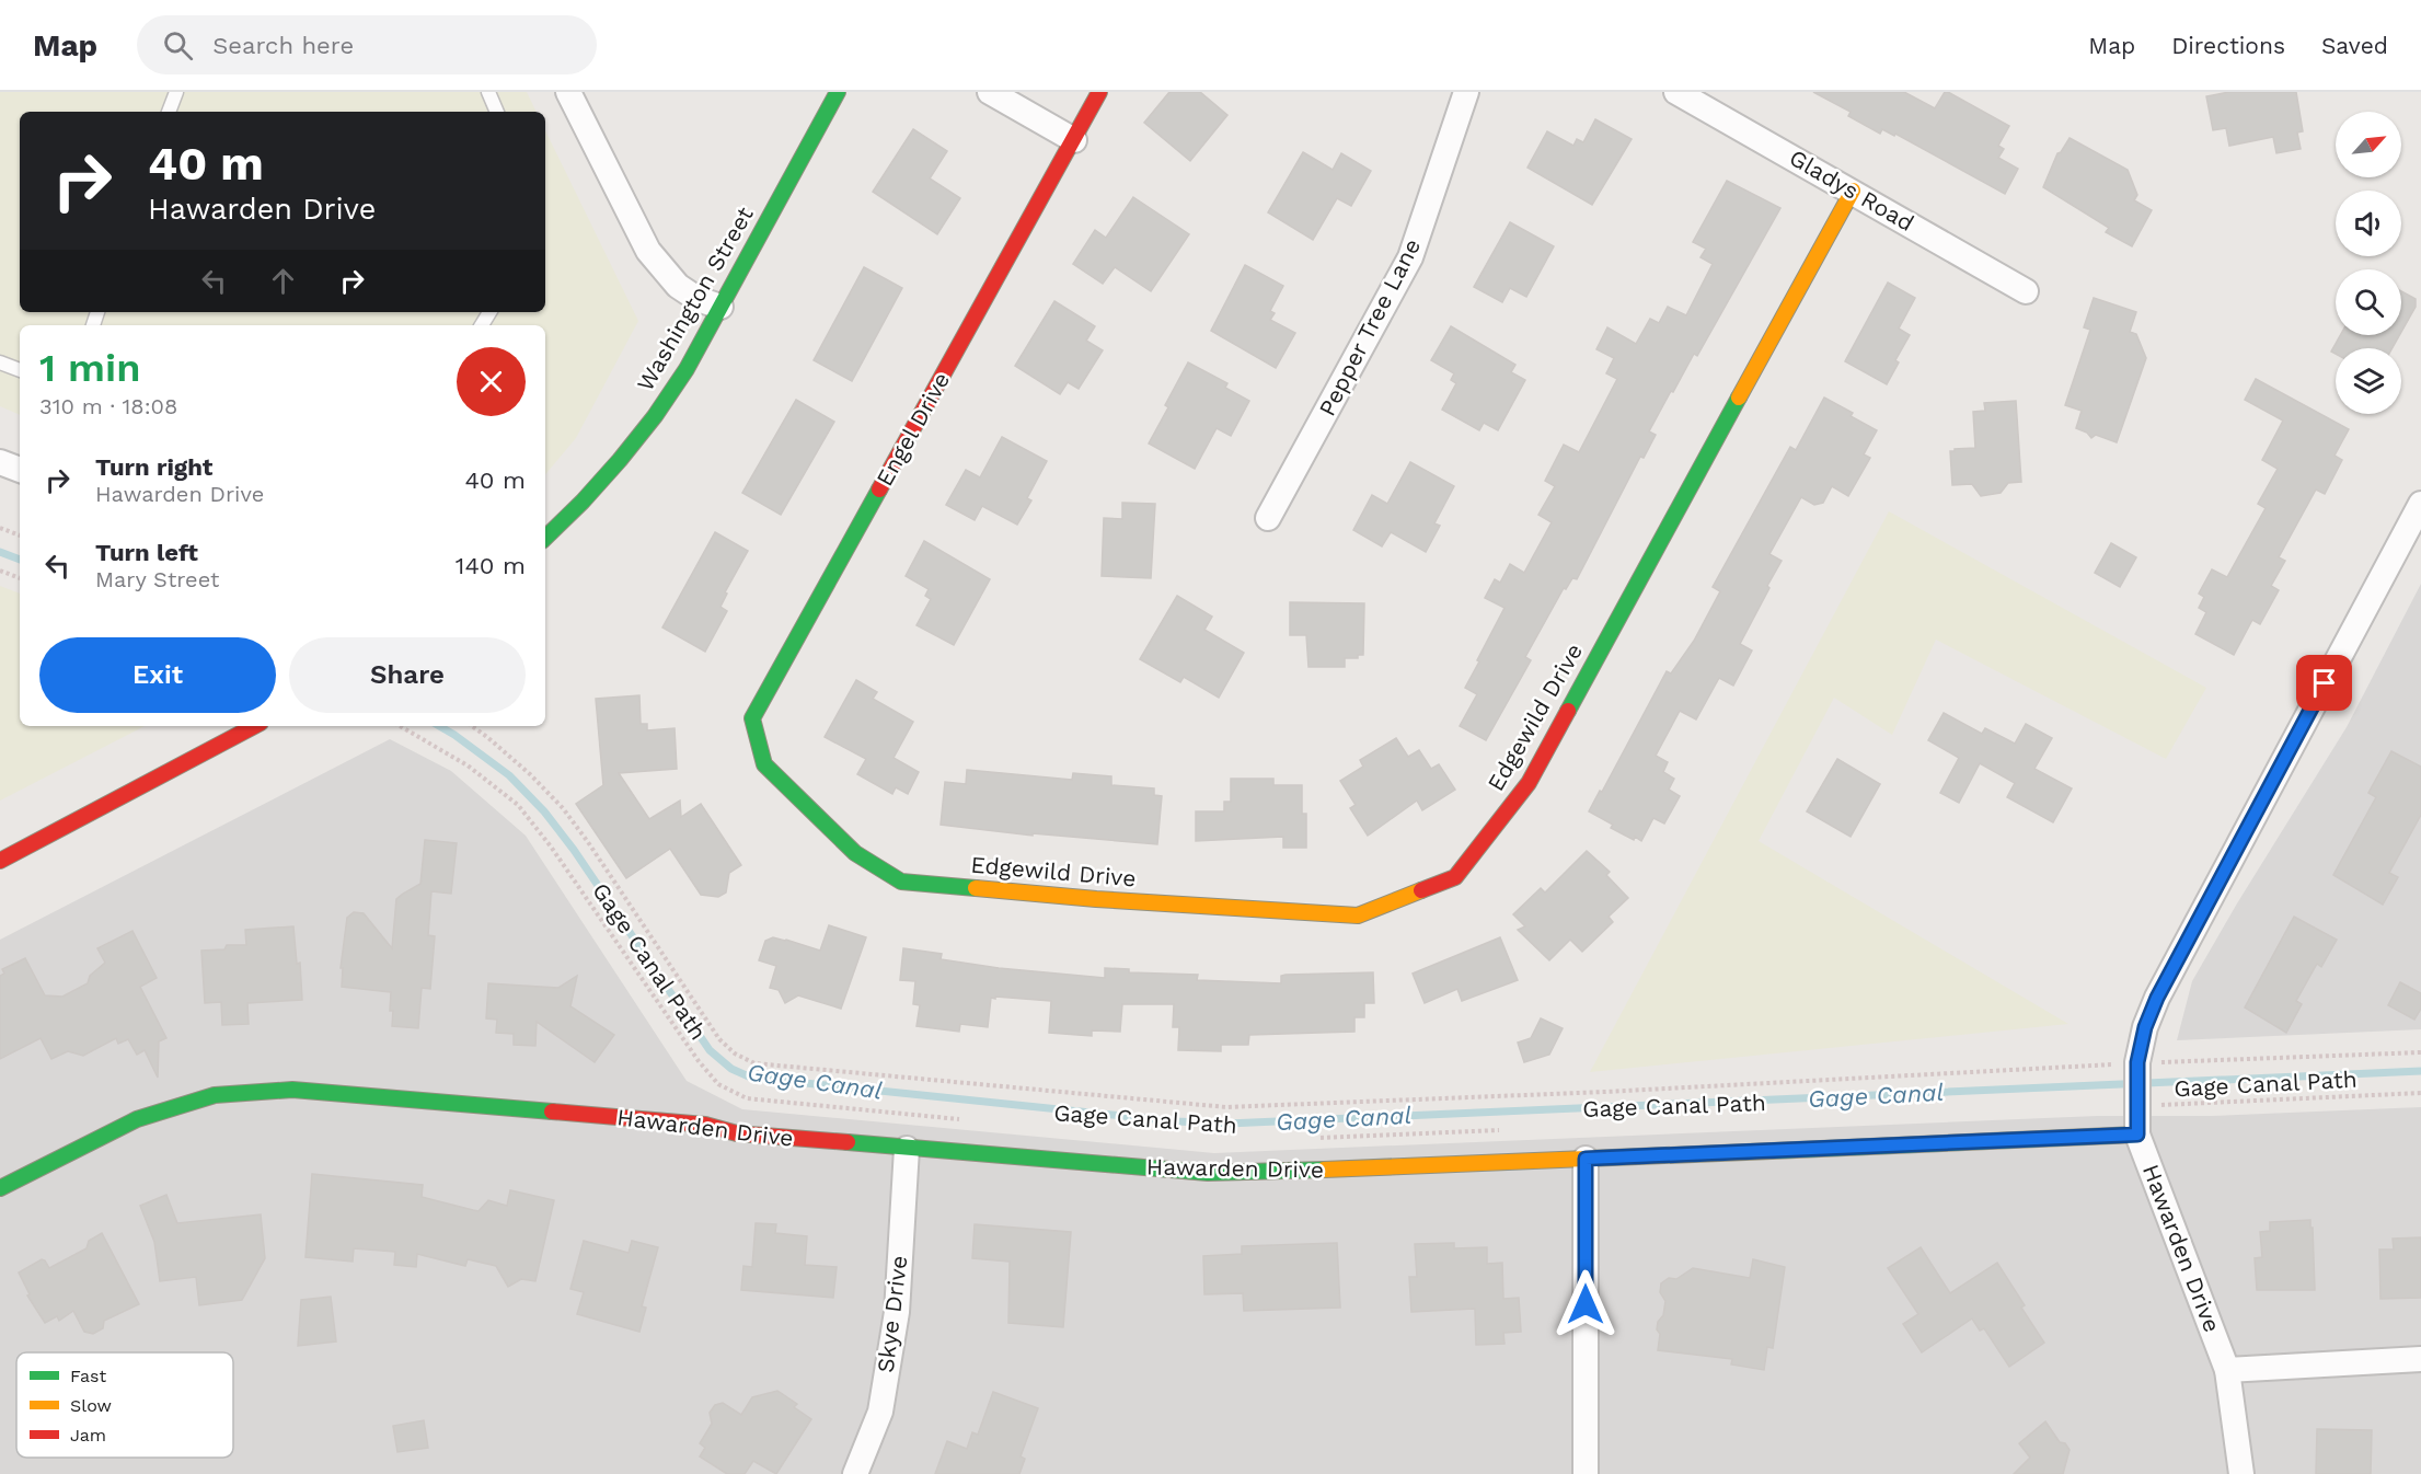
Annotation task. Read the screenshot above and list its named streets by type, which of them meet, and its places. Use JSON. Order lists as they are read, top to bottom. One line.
{"streets":{"street":["Gladys Road","Washington Street","Pepper Tree Lane","Engel Drive","Edgewild Drive","Hawarden Drive","Skye Drive"],"path":["Gage Canal Path"]},"crossings":[["Gladys Road","Edgewild Drive"],["Engel Drive","Edgewild Drive"],["Hawarden Drive","Skye Drive"]],"water":["Gage Canal"],"legend":["Fast","Slow","Jam"],"north":"top right","page":{"header":"Map","search":"Search here","nav":["Map","Directions","Saved"],"turn":["40 m","Hawarden Drive"],"heading":["1 min","310 m · 18:08"],"list":[{"name":"Turn right","note":"Hawarden Drive","value":"40 m"},{"name":"Turn left","note":"Mary Street","value":"140 m"}],"buttons":["Exit","Share"]}}
